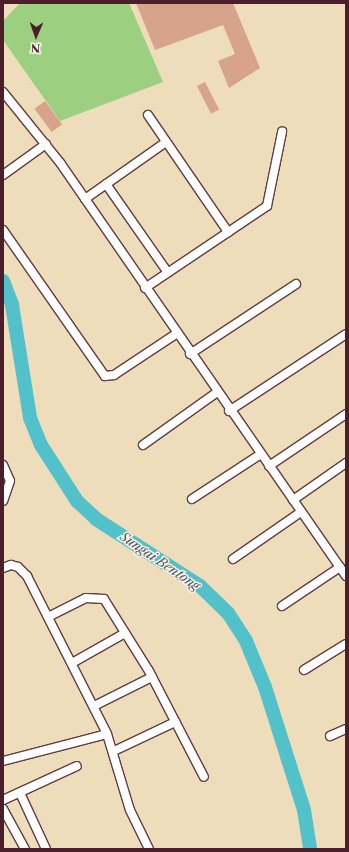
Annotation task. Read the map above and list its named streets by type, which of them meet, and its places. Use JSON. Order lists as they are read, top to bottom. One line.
{"water":["Sungai Bentong"],"north":"bottom"}
